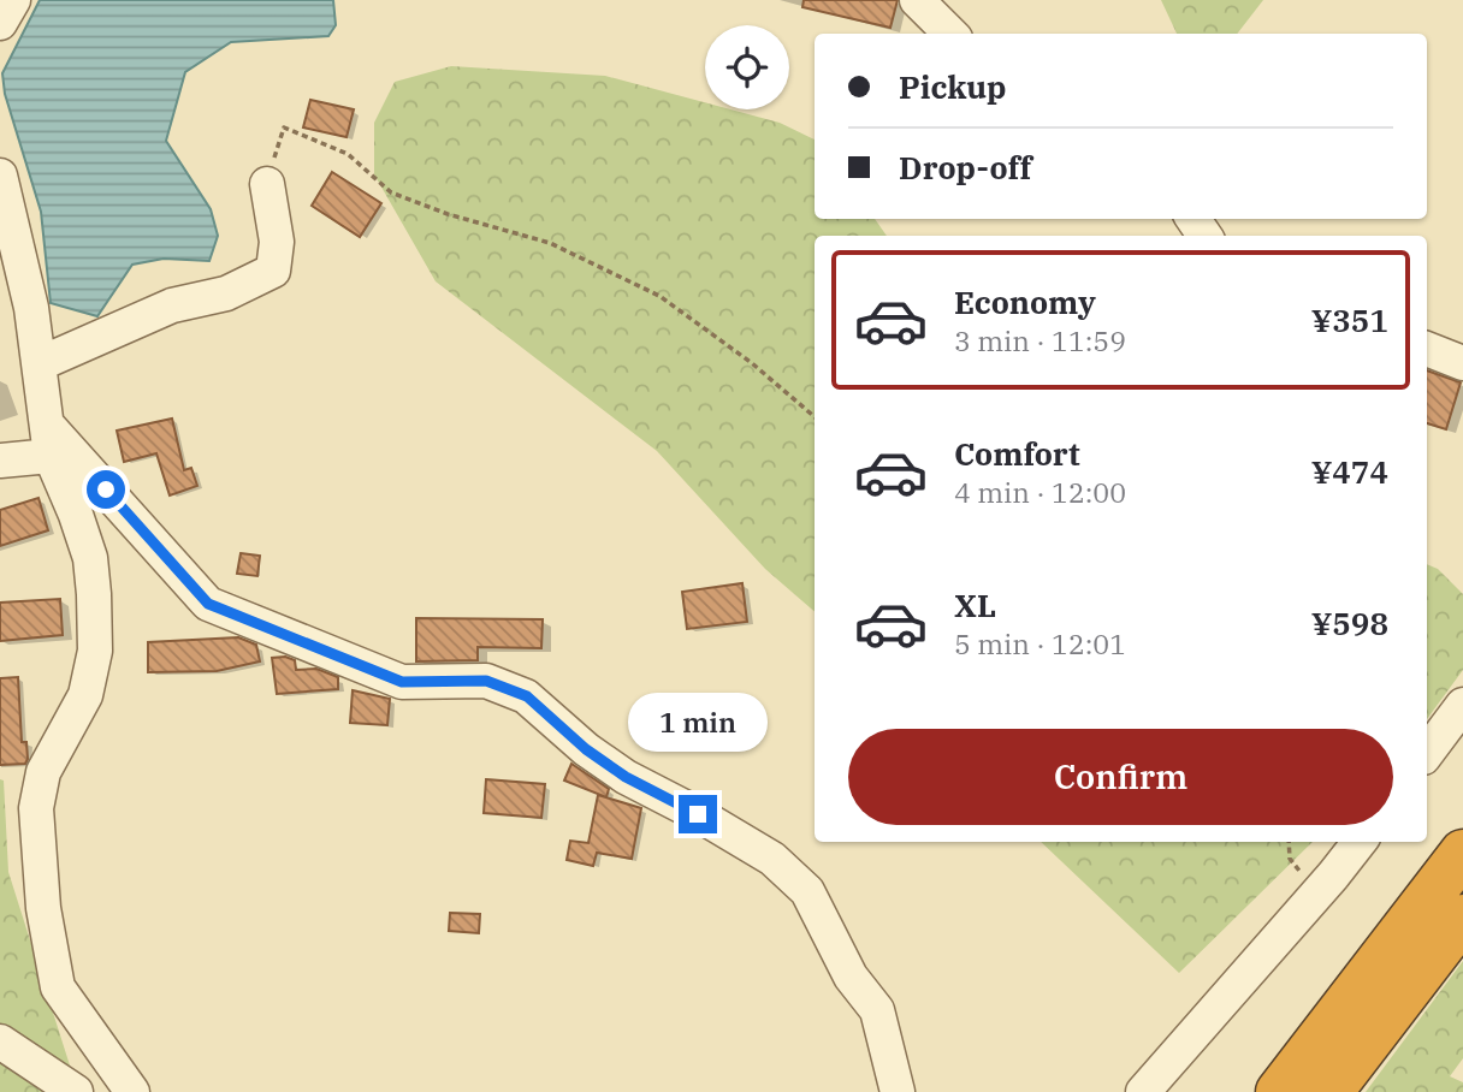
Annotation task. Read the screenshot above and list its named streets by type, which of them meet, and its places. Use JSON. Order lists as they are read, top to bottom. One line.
{"page":{"banner":["Pickup","Drop-off"],"list":[{"name":"Economy","note":"3 min · 11:59","value":"¥351"},{"name":"Comfort","note":"4 min · 12:00","value":"¥474"},{"name":"XL","note":"5 min · 12:01","value":"¥598"}],"bubble":"1 min","buttons":"Confirm"}}
